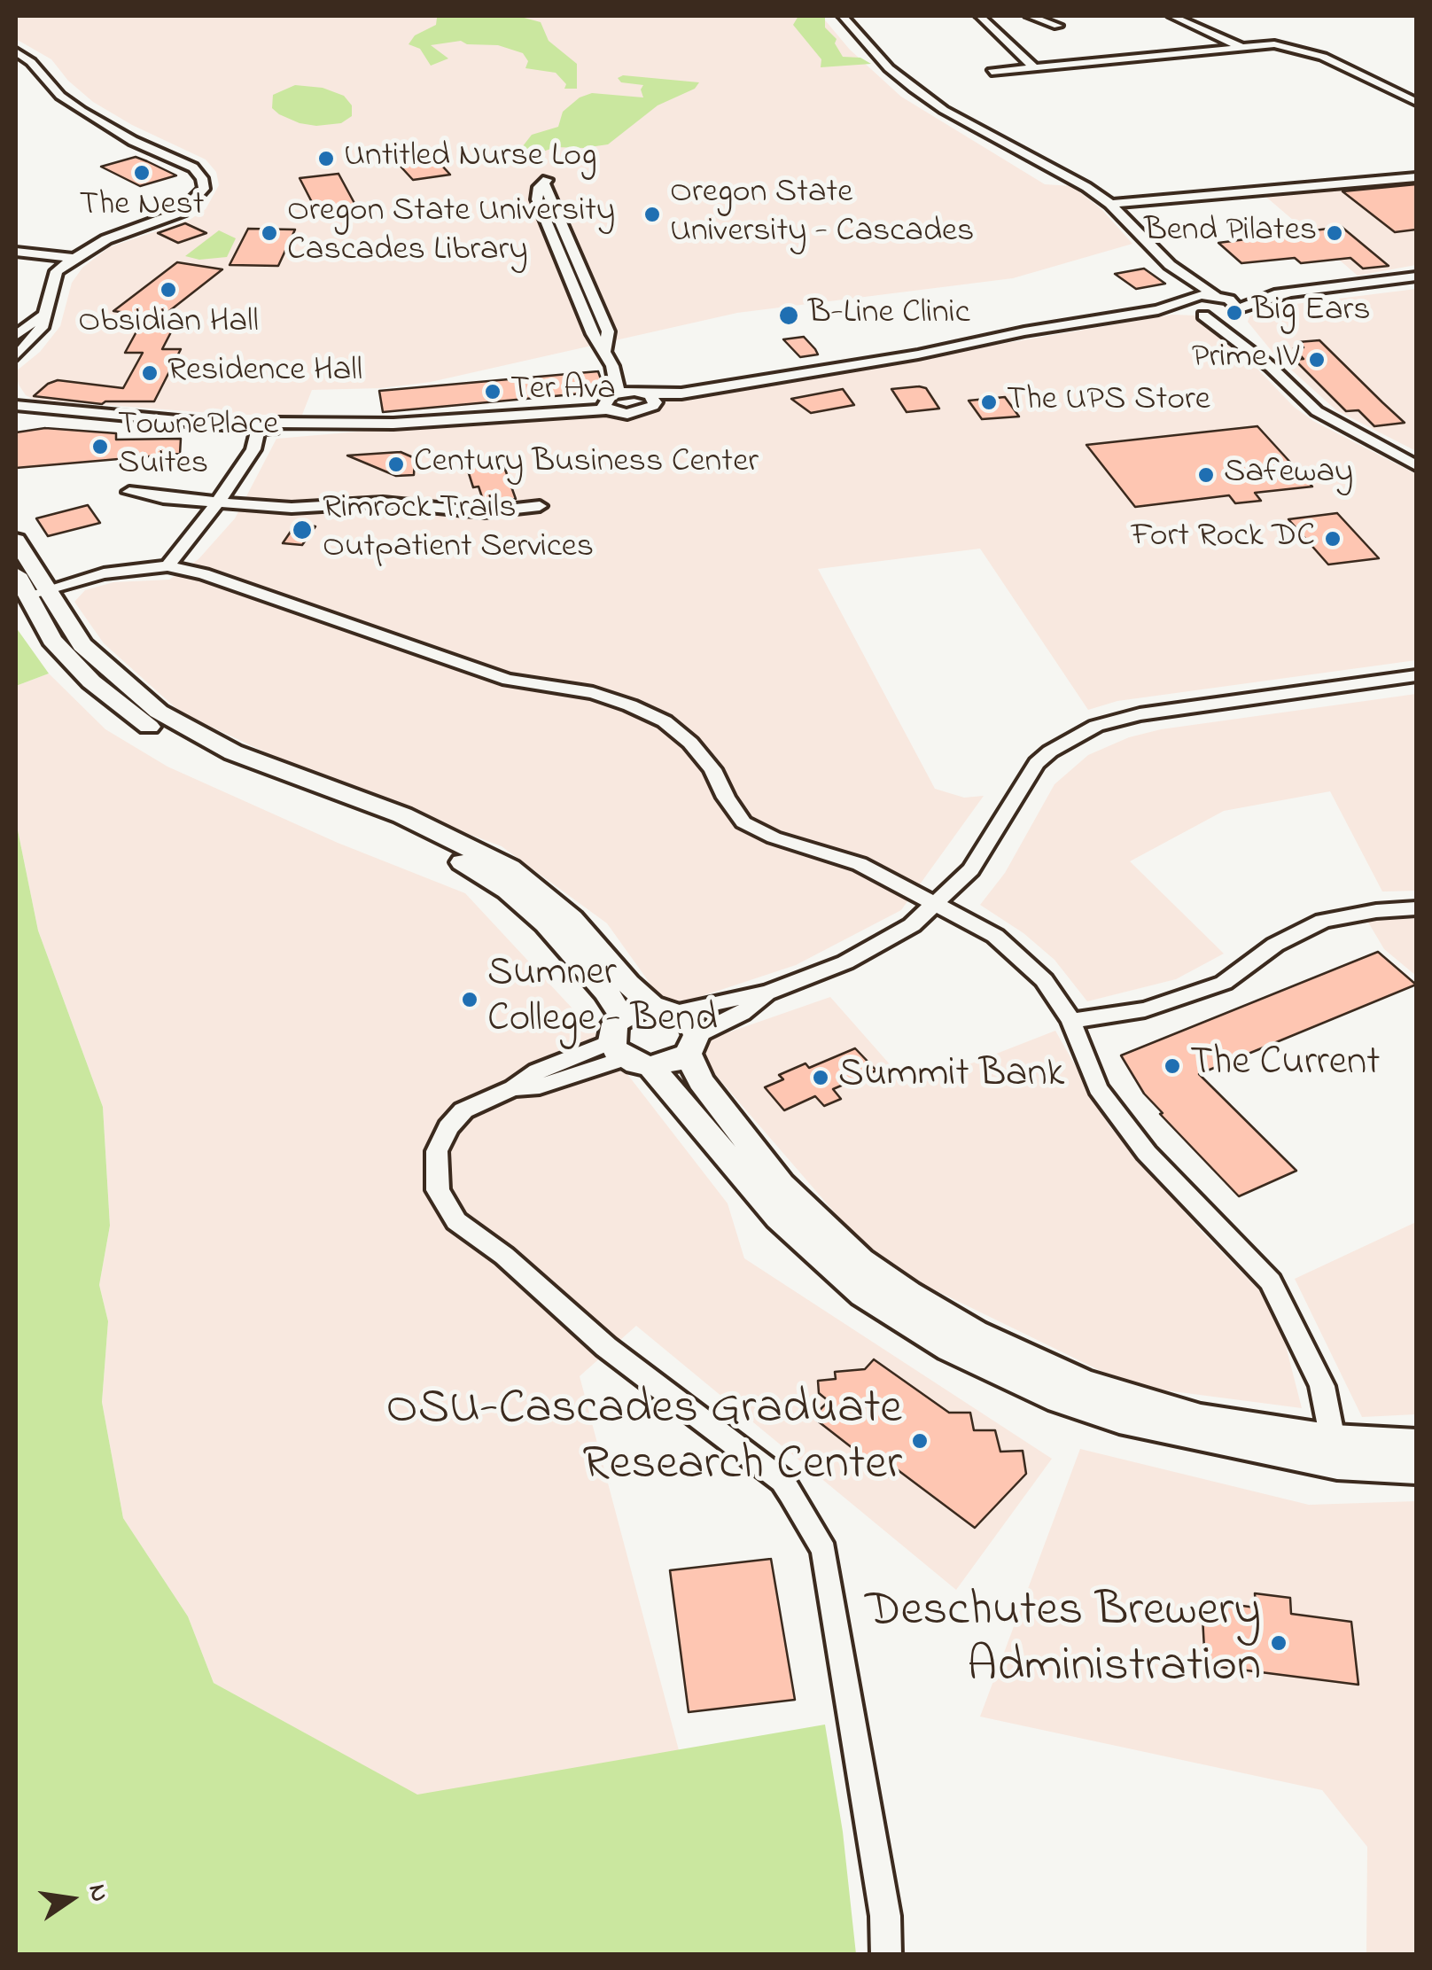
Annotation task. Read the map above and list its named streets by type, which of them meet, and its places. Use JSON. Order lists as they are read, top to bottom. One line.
{"places":["Untitled Nurse Log","The Nest","Oregon State University - Cascades","Oregon State University Cascades Library","Bend Pilates","Obsidian Hall","Big Ears","B-Line Clinic","Prime IV","Residence Hall","Ter Ava","The UPS Store","TownePlace Suites","Century Business Center","Safeway","Rimrock Trails Outpatient Services","Fort Rock DC","Sumner College - Bend","The Current","Summit Bank","OSU-Cascades Graduate Research Center","Deschutes Brewery Administration"],"north":"right"}
